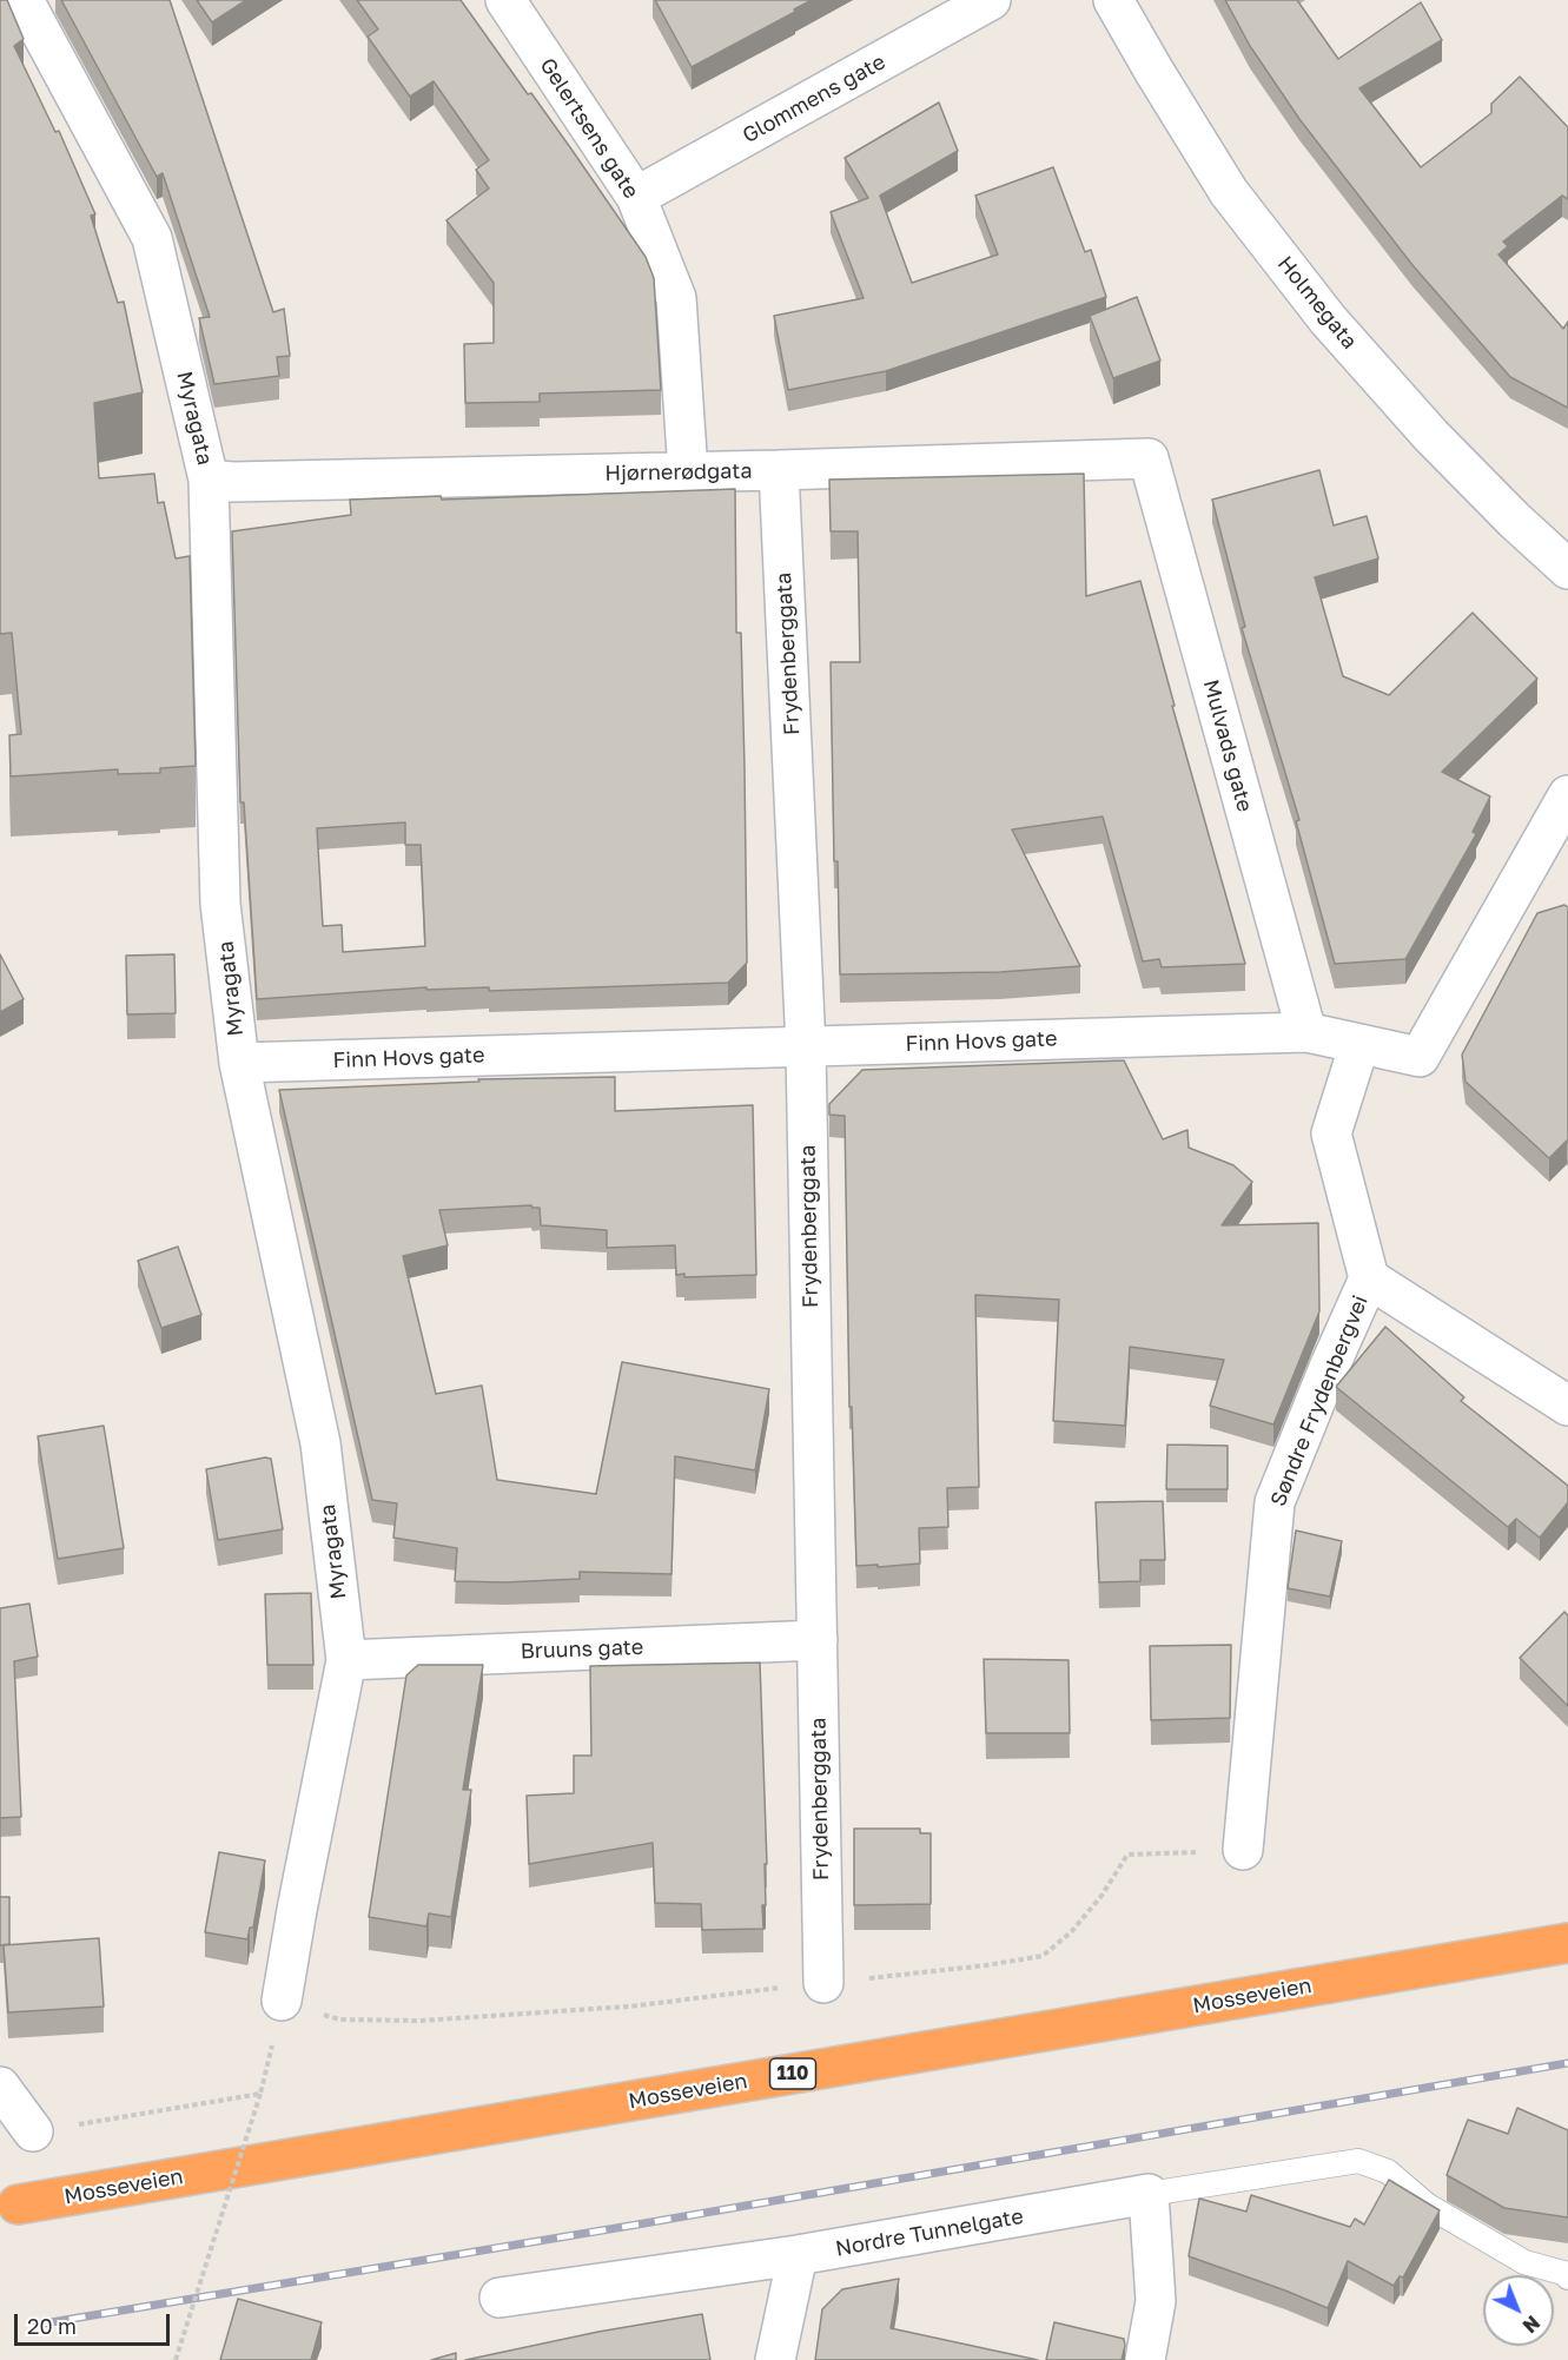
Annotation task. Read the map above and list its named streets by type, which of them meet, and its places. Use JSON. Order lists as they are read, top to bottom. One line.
{"streets":{"highway":["Mosseveien","110"],"street":["Glommens gate","Gelertsens gate","Holmegata","Myragata","Hjørnerødgata","Frydenberggata","Mulvads gate","Finn Hovs gate","Søndre Frydenbergvei","Bruuns gate","Nordre Tunnelgate"]},"crossings":[["Glommens gate","Gelertsens gate"],["Gelertsens gate","Hjørnerødgata"],["Myragata","Hjørnerødgata"],["Myragata","Finn Hovs gate"],["Myragata","Bruuns gate"],["Hjørnerødgata","Frydenberggata"],["Hjørnerødgata","Mulvads gate"],["Frydenberggata","Finn Hovs gate"],["Frydenberggata","Bruuns gate"],["Mulvads gate","Finn Hovs gate"],["Finn Hovs gate","Søndre Frydenbergvei"]],"scale_bar":"20 m","north":"bottom right"}
